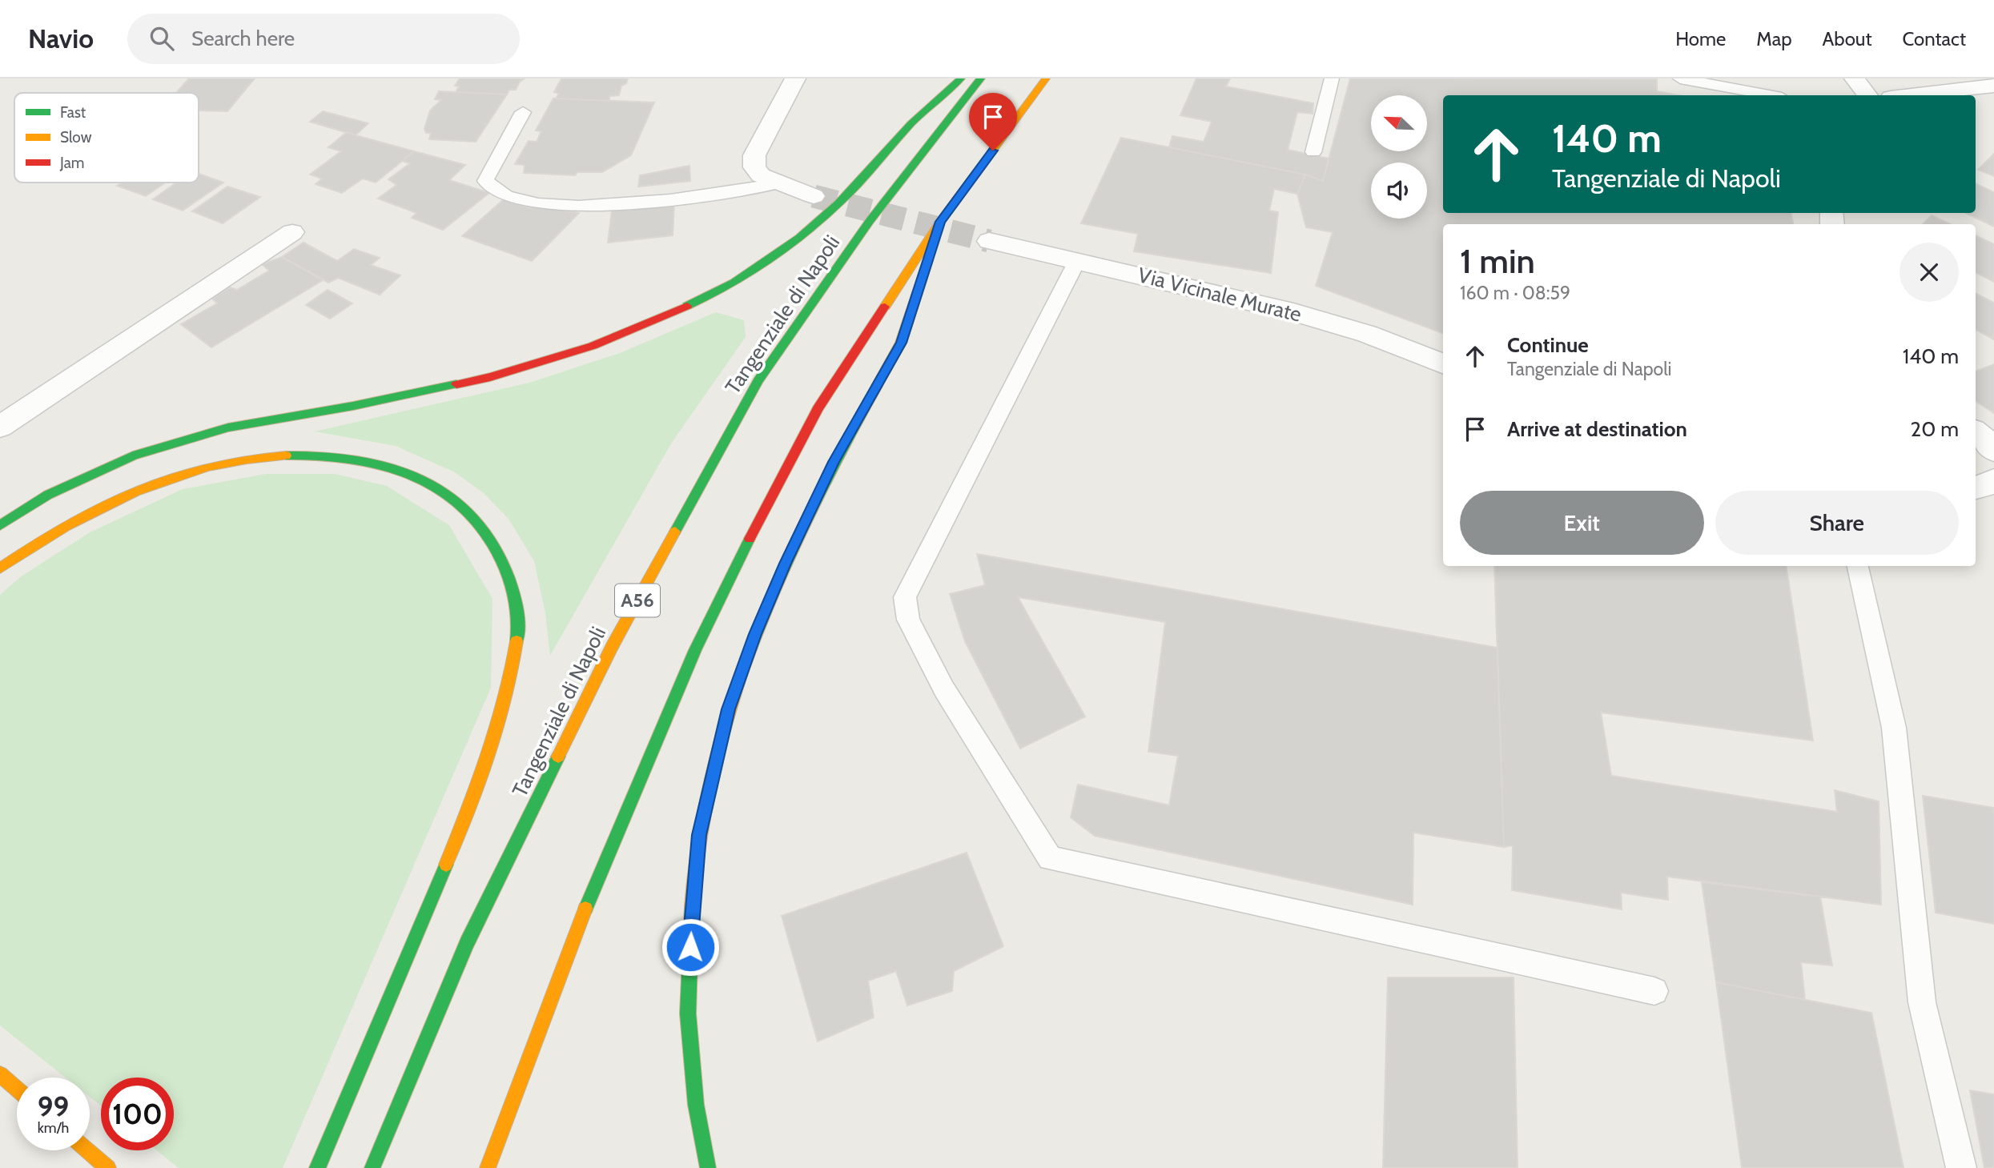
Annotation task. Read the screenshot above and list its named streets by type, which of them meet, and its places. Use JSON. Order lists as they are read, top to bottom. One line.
{"streets":{"highway":["Tangenziale di Napoli","A56"],"street":["Via Vicinale Murate"]},"legend":["Fast","Slow","Jam"],"north":"top left","page":{"header":"Navio","search":"Search here","nav":["Home","Map","About","Contact"],"turn":["140 m","Tangenziale di Napoli"],"heading":["1 min","160 m · 08:59"],"list":[{"name":"Continue","note":"Tangenziale di Napoli","value":"140 m"},{"name":"Arrive at destination","value":"20 m"}],"buttons":["Exit","Share"],"speed":"99 km/h","limit":"100"}}
